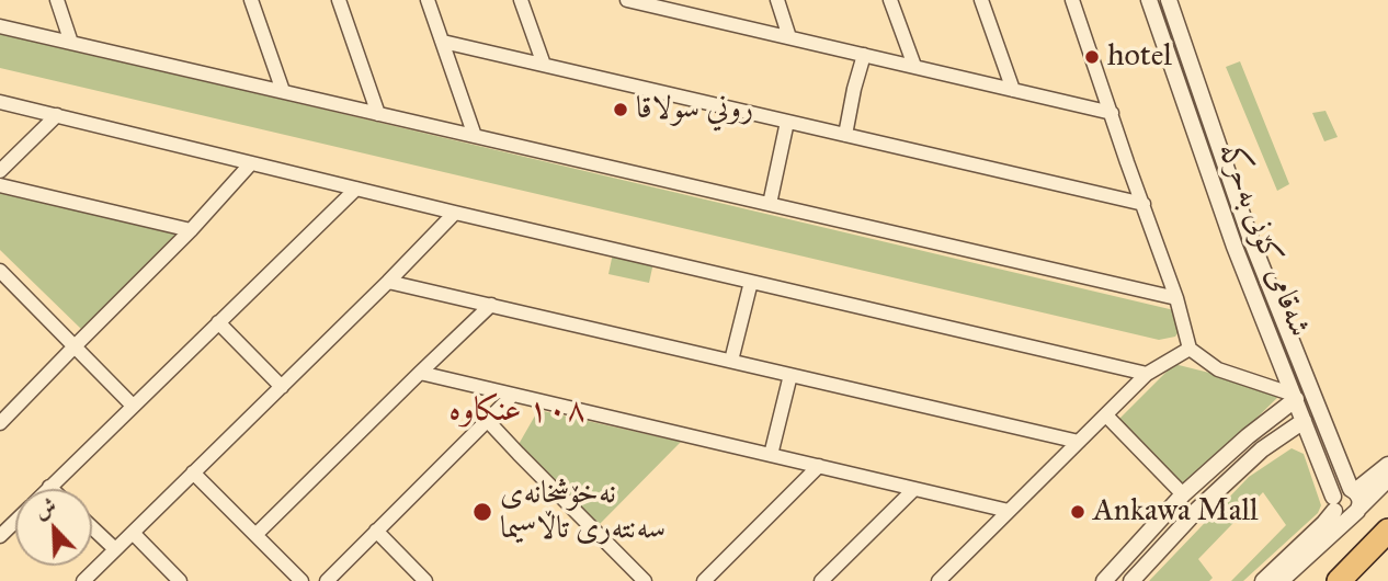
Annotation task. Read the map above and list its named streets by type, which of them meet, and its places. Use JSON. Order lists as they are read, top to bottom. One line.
{"streets":{"street":["شەقامی کۆنی بەحرکە"]},"districts":["١٠٨ عنکاوە"],"places":["hotel","روني سولاقا","نەخۆشخانەی سەنتەری تاڵاسیما","Ankawa Mall"],"north":"top left"}
